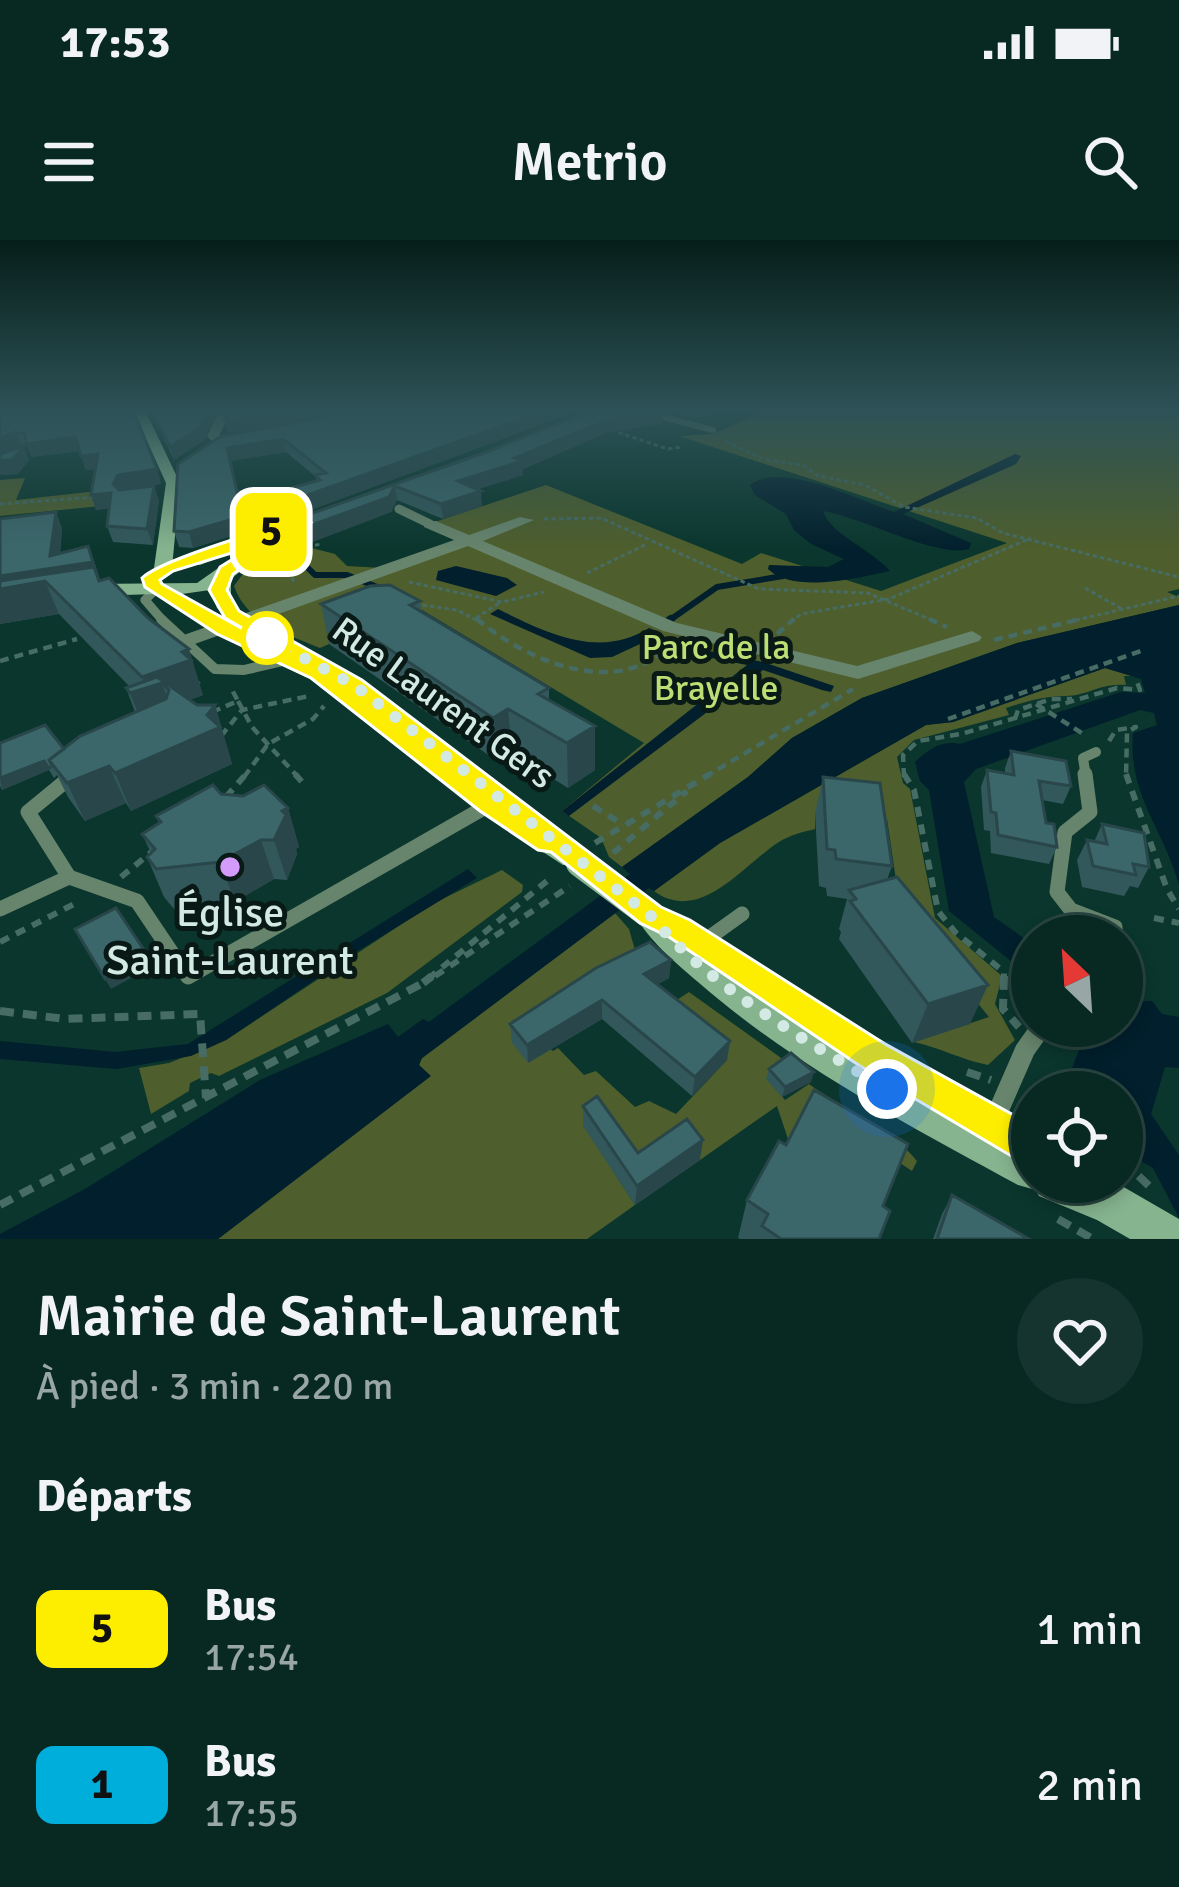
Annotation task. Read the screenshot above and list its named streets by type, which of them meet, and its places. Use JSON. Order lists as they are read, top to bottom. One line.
{"streets":{"main road":["Rue Laurent Gers"]},"parks":["Parc de la Brayelle"],"places":["Église Saint-Laurent"],"lines":["bus line 5"],"north":"top left","page":{"status":"17:53","header":"Metrio","on_map":"5","heading":[["Mairie de Saint-Laurent","À pied · 3 min · 220 m"],"Départs"],"list":[{"mark":"5","name":"Bus","note":"17:54","value":"1 min"},{"mark":"1","name":"Bus","note":"17:55","value":"2 min"}]}}
